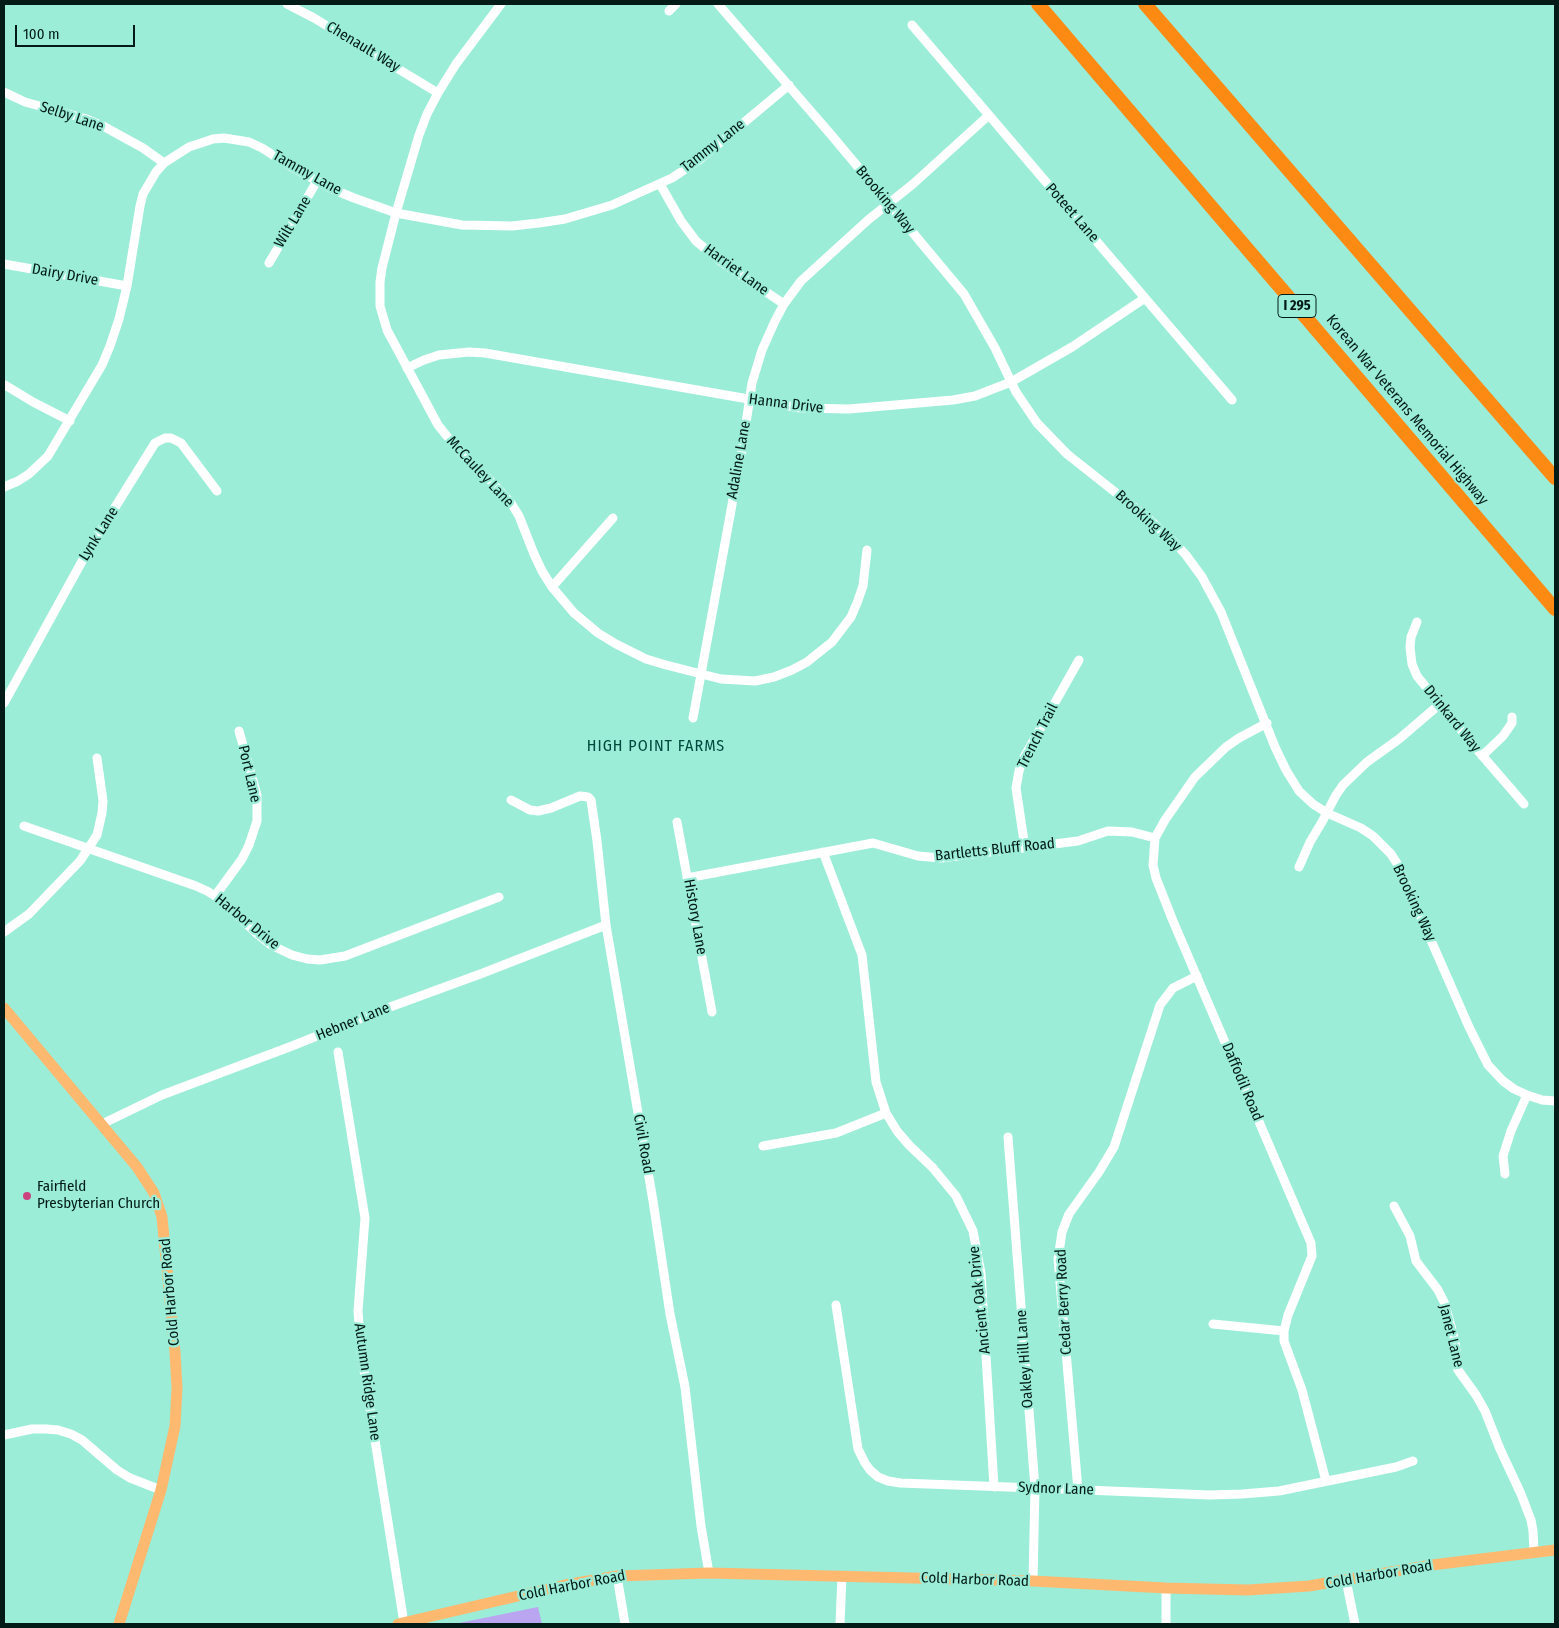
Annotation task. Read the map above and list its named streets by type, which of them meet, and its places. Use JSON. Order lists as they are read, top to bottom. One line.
{"streets":{"highway":["I 295","Korean War Veterans Memorial Highway"],"main road":["Cold Harbor Road"],"street":["Chenault Way","Selby Lane","Tammy Lane","Brooking Way","Poteet Lane","Wilt Lane","Harriet Lane","Dairy Drive","Hanna Drive","Adaline Lane","McCauley Lane","Lynk Lane","Drinkard Way","Trench Trail","Port Lane","Bartletts Bluff Road","History Lane","Harbor Drive","Hebner Lane","Daffodil Road","Civil Road","Ancient Oak Drive","Cedar Berry Road","Janet Lane","Oakley Hill Lane","Autumn Ridge Lane","Sydnor Lane"]},"crossings":[["Chenault Way","McCauley Lane"],["Selby Lane","Tammy Lane"],["Tammy Lane","Brooking Way"],["Tammy Lane","Wilt Lane"],["Tammy Lane","Harriet Lane"],["Tammy Lane","Dairy Drive"],["Tammy Lane","McCauley Lane"],["Brooking Way","Hanna Drive"],["Brooking Way","Adaline Lane"],["Brooking Way","Daffodil Road"],["Poteet Lane","Hanna Drive"],["Poteet Lane","Adaline Lane"],["Harriet Lane","Adaline Lane"],["Hanna Drive","Adaline Lane"],["Hanna Drive","McCauley Lane"],["Adaline Lane","McCauley Lane"],["Trench Trail","Bartletts Bluff Road"],["Port Lane","Harbor Drive"],["Bartletts Bluff Road","History Lane"],["Bartletts Bluff Road","Daffodil Road"],["Bartletts Bluff Road","Ancient Oak Drive"],["Hebner Lane","Civil Road"],["Hebner Lane","Cold Harbor Road"],["Daffodil Road","Cedar Berry Road"],["Daffodil Road","Sydnor Lane"],["Civil Road","Cold Harbor Road"],["Cold Harbor Road","Janet Lane"],["Cold Harbor Road","Oakley Hill Lane"],["Cold Harbor Road","Autumn Ridge Lane"],["Ancient Oak Drive","Sydnor Lane"],["Cedar Berry Road","Sydnor Lane"],["Oakley Hill Lane","Sydnor Lane"]],"districts":["HIGH POINT FARMS"],"places":["Fairfield Presbyterian Church"],"scale_bar":"100 m"}
